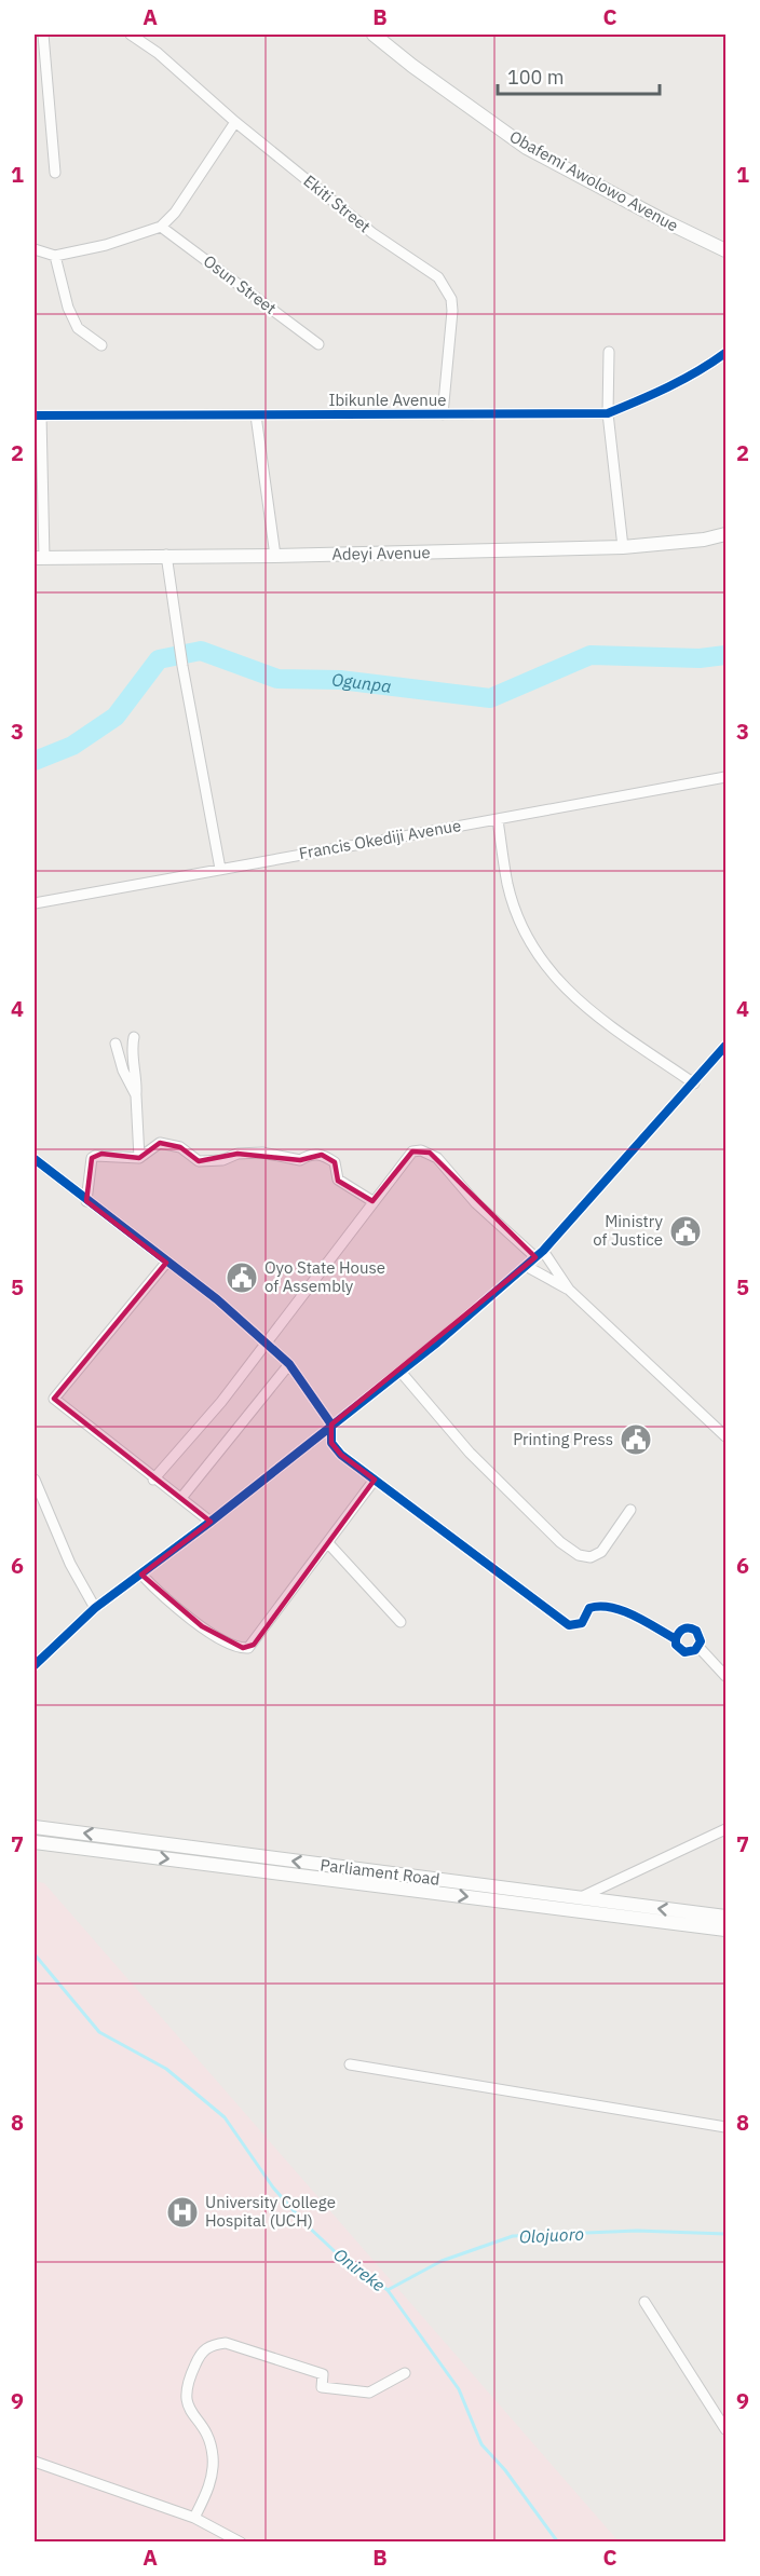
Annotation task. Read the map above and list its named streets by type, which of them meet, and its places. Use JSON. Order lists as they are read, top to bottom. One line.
{"streets":{"main road":["Obafemi Awolowo Avenue","Adeyi Avenue","Parliament Road"],"street":["Ekiti Street","Osun Street","Ibikunle Avenue","Francis Okediji Avenue"]},"crossings":[["Ekiti Street","Ibikunle Avenue"]],"water":["Ogunpa","Olojuoro","Onireke"],"places":{"public building":["Ministry of Justice","Oyo State House of Assembly","Printing Press"],"hospital":["University College Hospital (UCH)"]},"scale_bar":"100 m","grid":{"columns":["A","B","C"],"rows":["1","2","3","4","5","6","7","8","9"]}}
